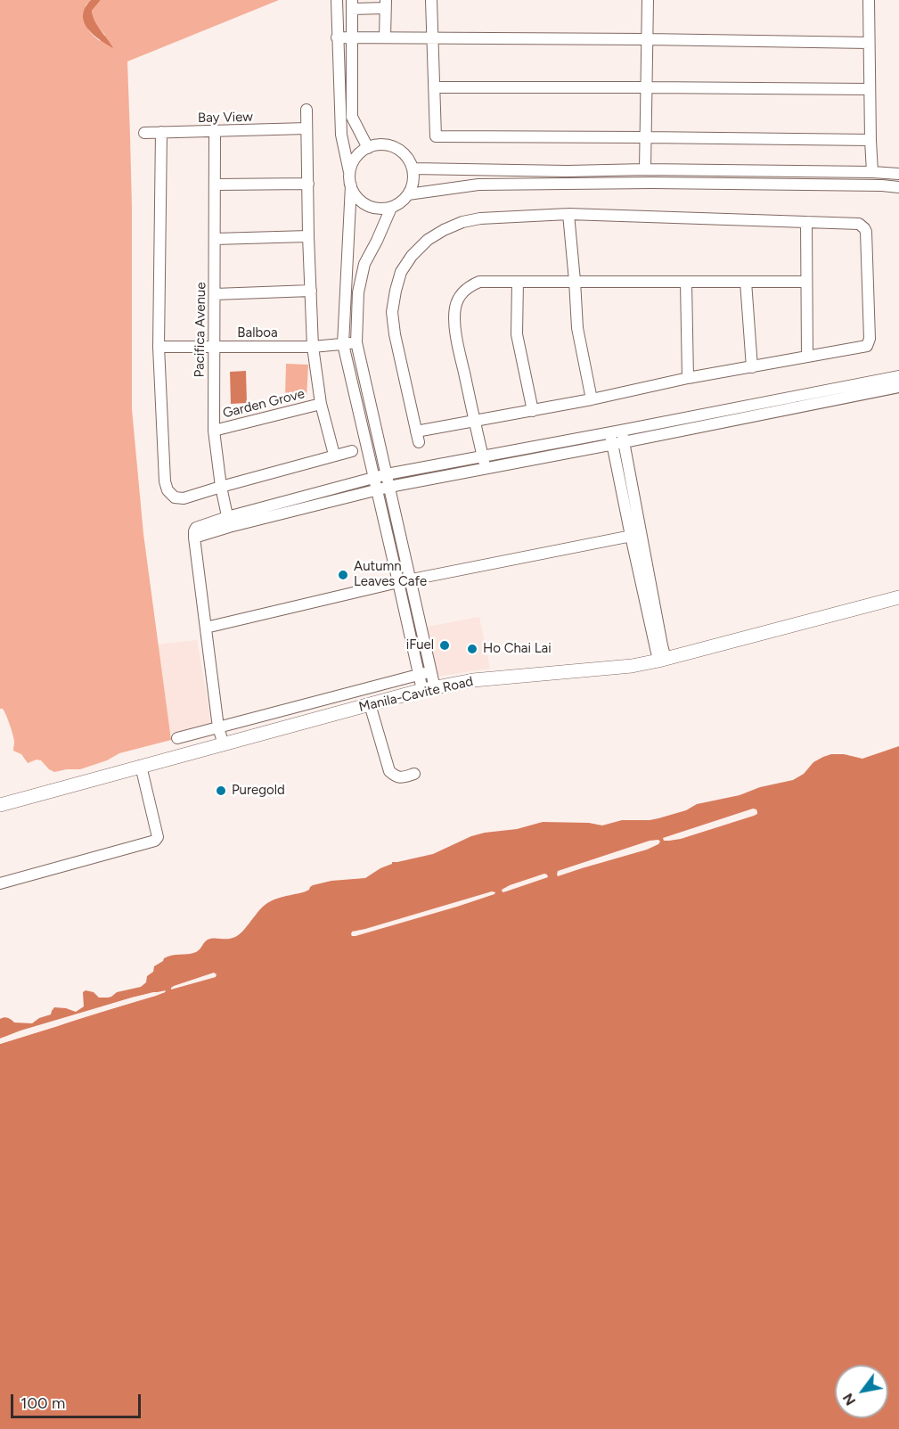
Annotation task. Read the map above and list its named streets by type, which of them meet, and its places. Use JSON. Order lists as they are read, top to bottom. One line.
{"streets":{"main road":["Manila-Cavite Road"],"street":["Bay View","Pacifica Avenue","Balboa","Garden Grove"]},"crossings":[["Bay View","Pacifica Avenue"],["Pacifica Avenue","Balboa"],["Pacifica Avenue","Garden Grove"]],"places":["Autumn Leaves Cafe","iFuel","Ho Chai Lai","Puregold"],"scale_bar":"100 m","north":"bottom left"}
